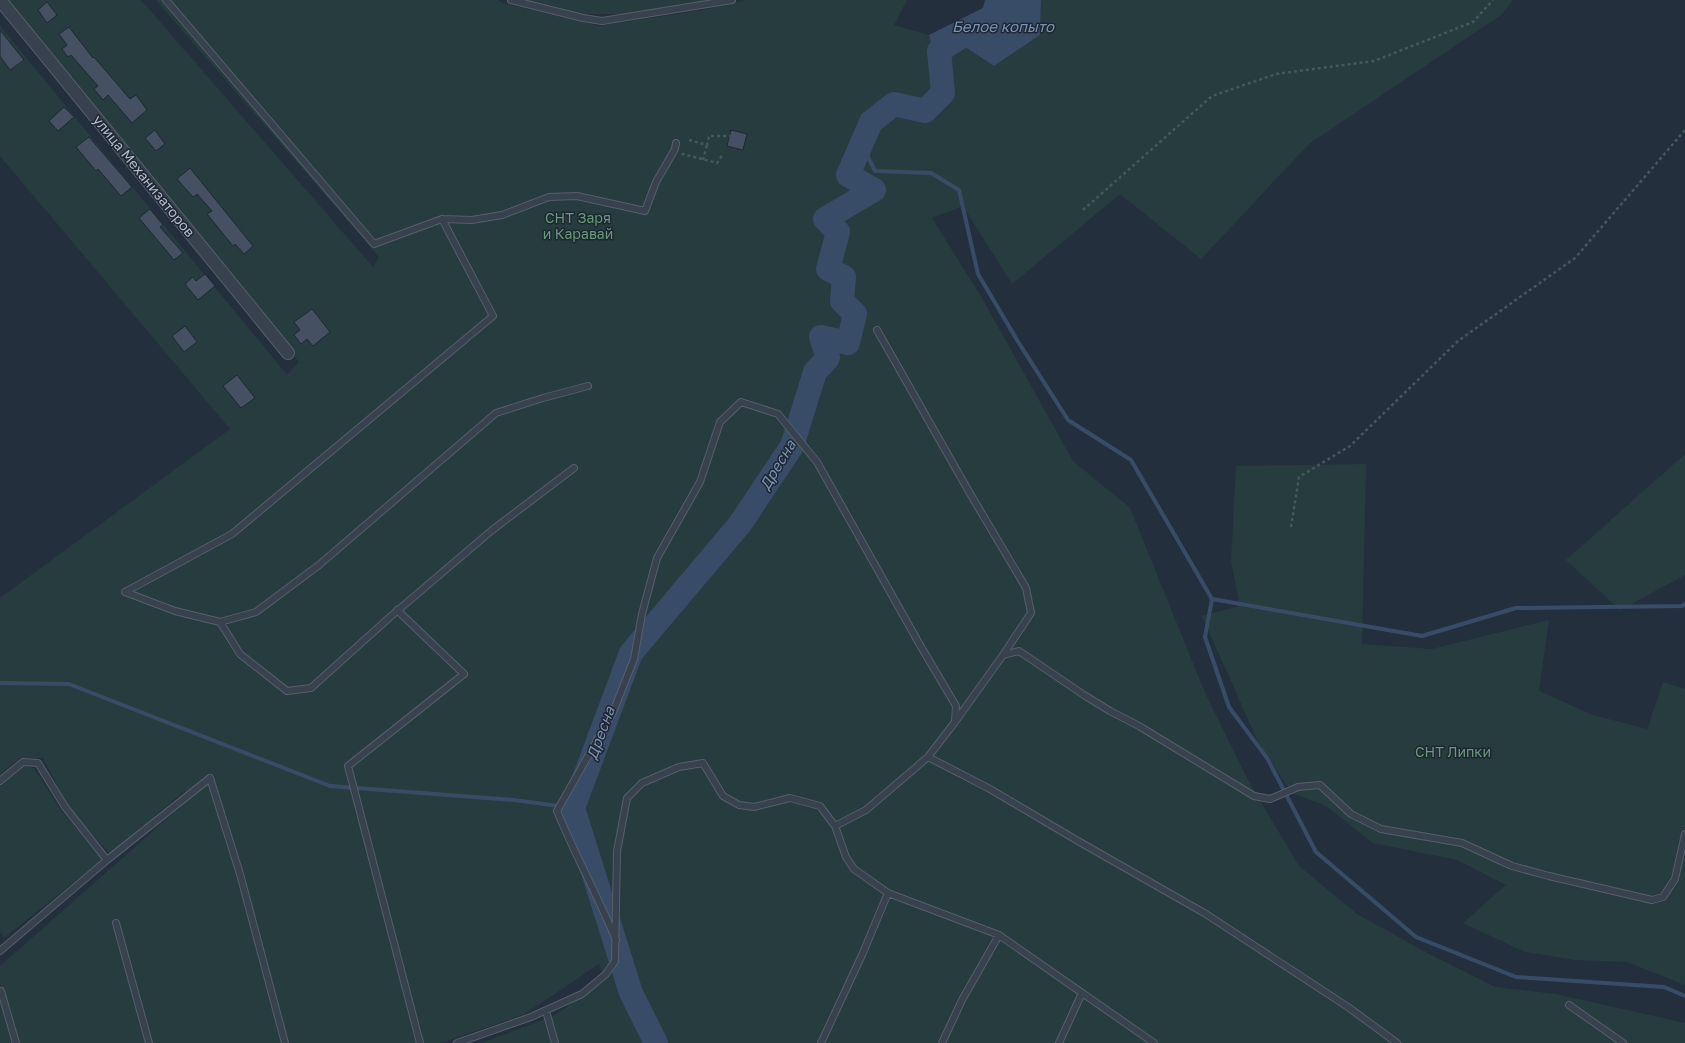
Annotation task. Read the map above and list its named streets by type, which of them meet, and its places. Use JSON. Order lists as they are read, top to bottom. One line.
{"streets":{"street":["улица Механизаторов"]},"water":["Белое копыто","Дресна"],"parks":["СНТ Заря и Каравай","СНТ Липки"]}
